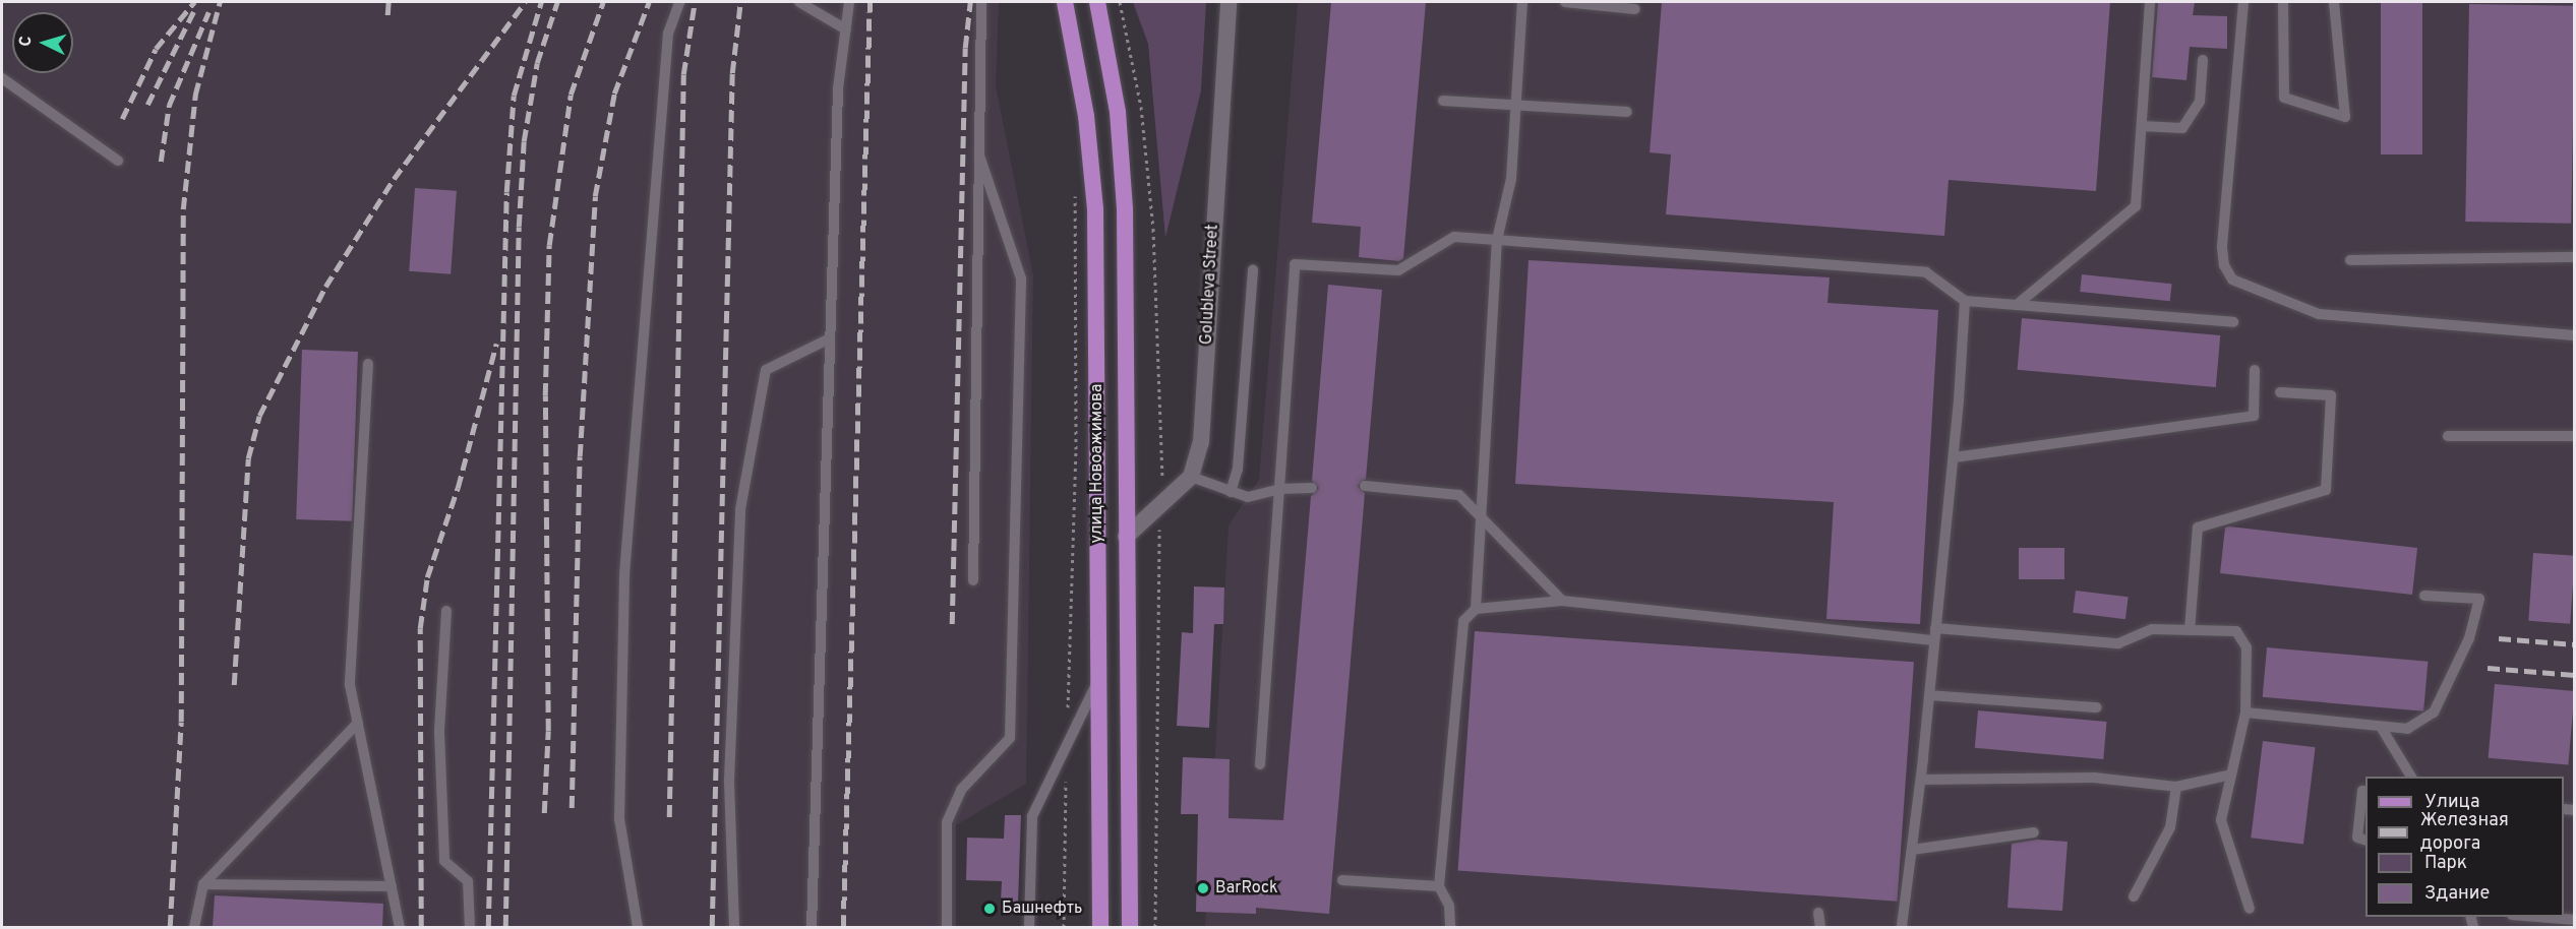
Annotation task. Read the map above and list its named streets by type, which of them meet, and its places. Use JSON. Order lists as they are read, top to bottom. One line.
{"streets":{"main road":["улица Новоажимова"],"street":["Golubleva Street"]},"places":["BarRock","Башнефть"],"legend":["Улица","Железная дорога","Парк","Здание"],"north":"left"}
